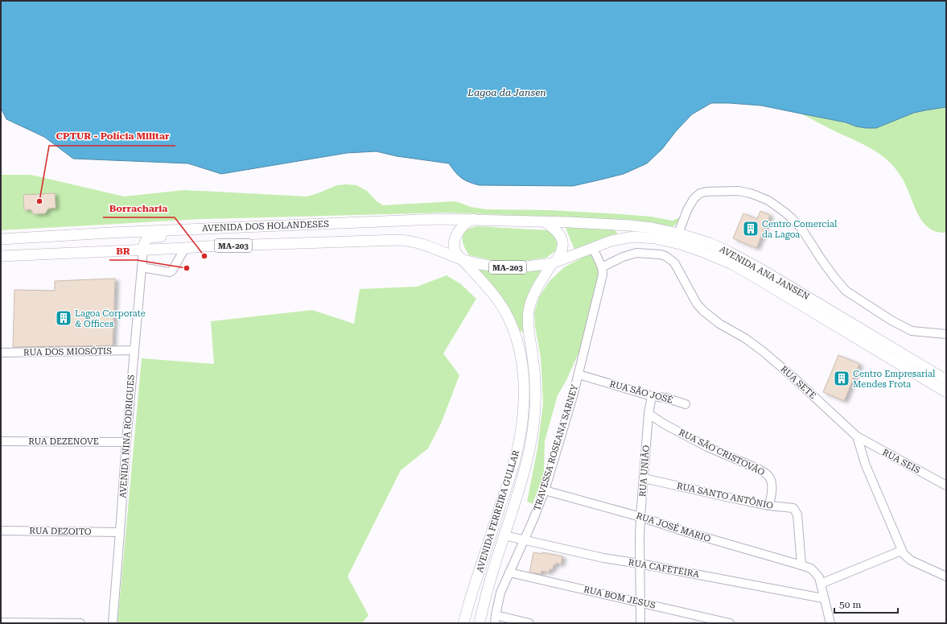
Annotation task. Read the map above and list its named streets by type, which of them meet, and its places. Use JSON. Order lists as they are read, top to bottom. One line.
{"streets":{"main road":["AVENIDA DOS HOLANDESES","MA-203","AVENIDA ANA JANSEN","AVENIDA FERREIRA GULLAR"],"street":["RUA DOS MIOSÓTIS","RUA SETE","RUA SÃO JOSÉ","AVENIDA NINA RODRIGUES","RUA DEZENOVE","TRAVESSA ROSEANA SARNEY","RUA SÃO CRISTOVÃO","RUA SEIS","RUA UNIÃO","RUA SANTO ANTÔNIO","RUA JOSÉ MARIO","RUA DEZOITO","RUA CAFETEIRA","RUA BOM JESUS"]},"crossings":[["AVENIDA DOS HOLANDESES","MA-203"],["AVENIDA DOS HOLANDESES","AVENIDA NINA RODRIGUES"],["AVENIDA DOS HOLANDESES","AVENIDA FERREIRA GULLAR"],["MA-203","AVENIDA ANA JANSEN"],["MA-203","AVENIDA FERREIRA GULLAR"],["AVENIDA ANA JANSEN","AVENIDA FERREIRA GULLAR"],["RUA DOS MIOSÓTIS","AVENIDA NINA RODRIGUES"],["RUA SETE","TRAVESSA ROSEANA SARNEY"],["RUA SETE","RUA SEIS"],["RUA SÃO JOSÉ","TRAVESSA ROSEANA SARNEY"],["RUA SÃO JOSÉ","RUA UNIÃO"],["AVENIDA NINA RODRIGUES","RUA DEZENOVE"],["AVENIDA NINA RODRIGUES","RUA DEZOITO"],["TRAVESSA ROSEANA SARNEY","RUA JOSÉ MARIO"],["TRAVESSA ROSEANA SARNEY","RUA CAFETEIRA"],["TRAVESSA ROSEANA SARNEY","RUA BOM JESUS"],["RUA SÃO CRISTOVÃO","RUA UNIÃO"],["RUA SÃO CRISTOVÃO","RUA SANTO ANTÔNIO"],["RUA UNIÃO","RUA SANTO ANTÔNIO"],["RUA UNIÃO","RUA JOSÉ MARIO"],["RUA UNIÃO","RUA CAFETEIRA"],["RUA UNIÃO","RUA BOM JESUS"],["RUA SANTO ANTÔNIO","RUA JOSÉ MARIO"],["AVENIDA FERREIRA GULLAR","RUA CAFETEIRA"],["RUA JOSÉ MARIO","RUA CAFETEIRA"]],"water":["Lagoa da Jansen"],"places":{"other":["CPTUR - Polícia Militar","Borracharia","BR"],"building":["Centro Comercial da Lagoa","Lagoa Corporate & Offices","Centro Empresarial Mendes Frota"]},"scale_bar":"50 m"}
